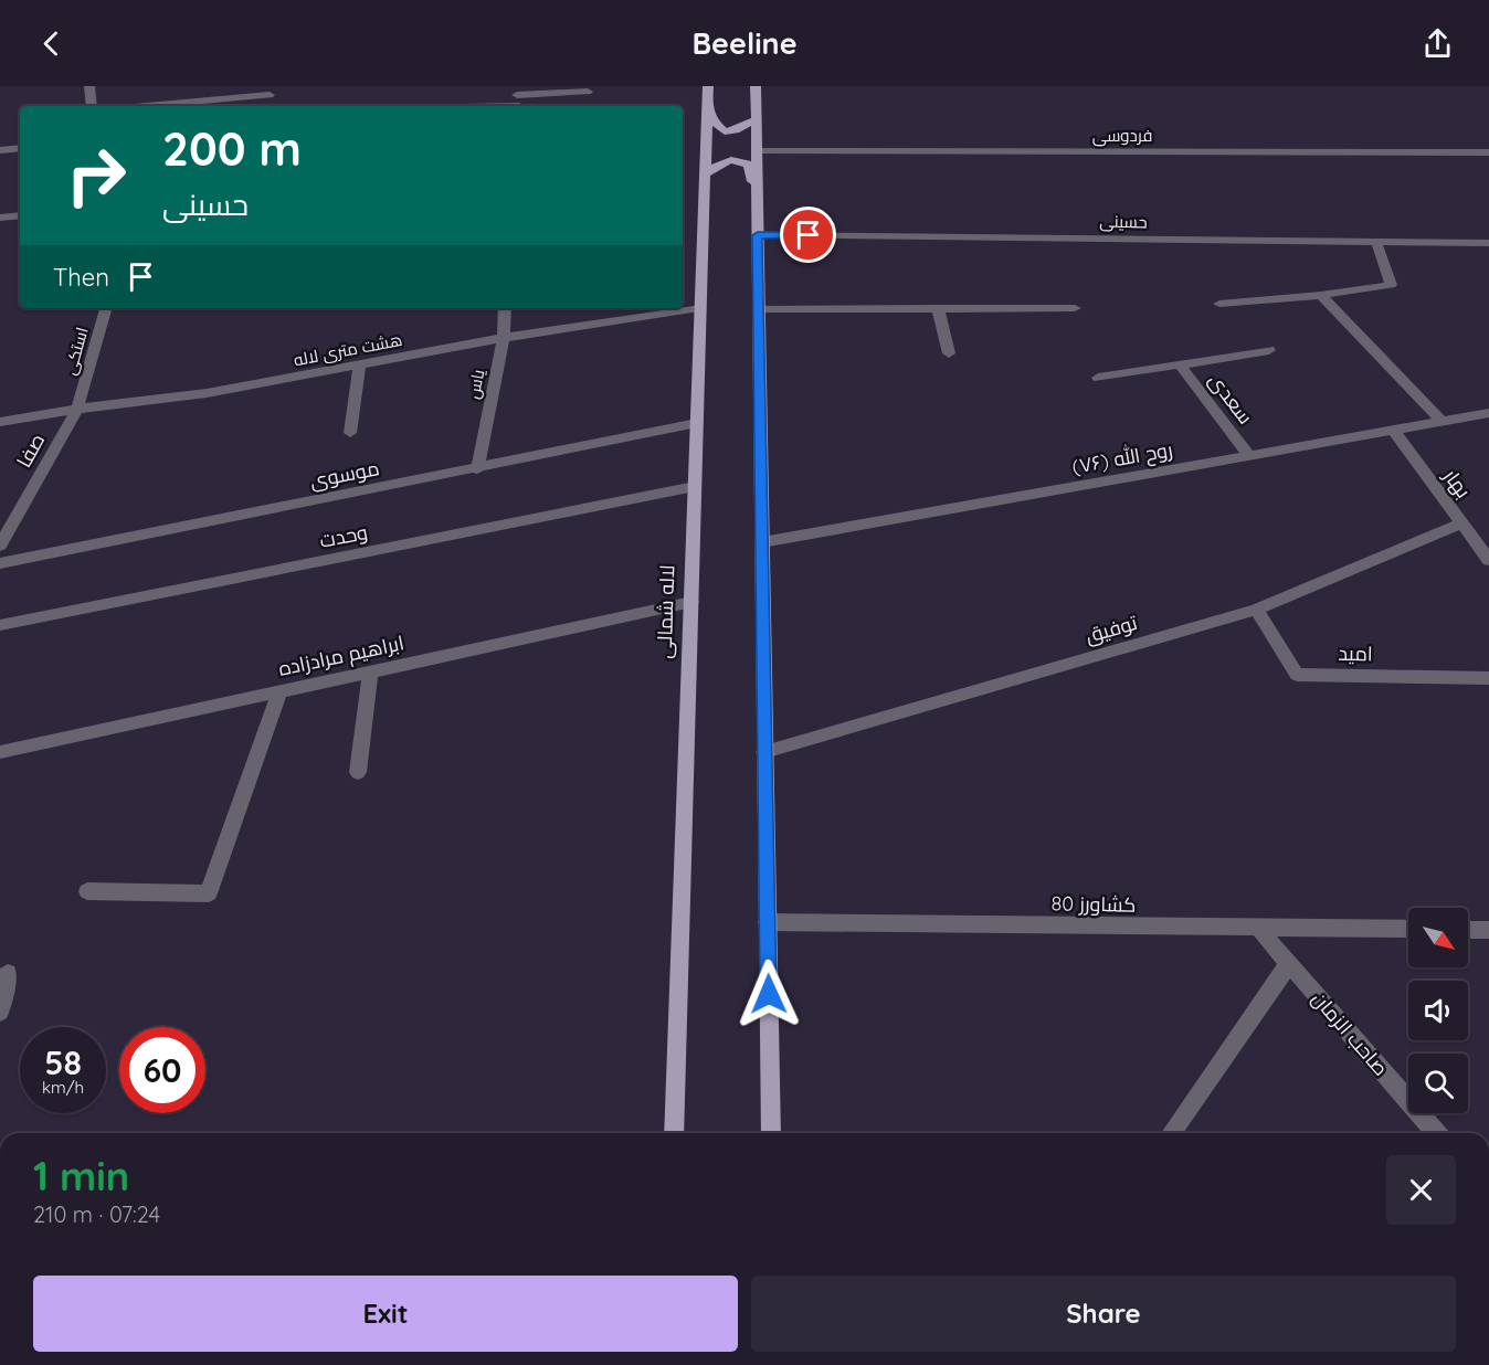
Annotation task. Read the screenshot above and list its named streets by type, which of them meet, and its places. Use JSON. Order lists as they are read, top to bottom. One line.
{"streets":{"main road":["لاله شمالی"],"street":["فردوسی","حسینی","هشت متری لاله","استکی","یاس","سعدی","صفا","روح الله (۷۶)","موسوی","بهار","وحدت","توفیق","امید","ابراهیم مرادزاده","کشاورز 80","صاحب الزمان"]},"crossings":[["هشت متری لاله","استکی"],["هشت متری لاله","یاس"],["هشت متری لاله","صفا"],["هشت متری لاله","لاله شمالی"],["استکی","صفا"],["یاس","موسوی"],["سعدی","روح الله (۷۶)"],["روح الله (۷۶)","بهار"],["موسوی","لاله شمالی"],["بهار","توفیق"],["وحدت","لاله شمالی"],["لاله شمالی","ابراهیم مرادزاده"],["توفیق","امید"],["کشاورز 80","صاحب الزمان"]],"north":"bottom right","page":{"header":"Beeline","turn":["200 m","حسینی"],"then":"Then","speed":"58 km/h","limit":"60","heading":["1 min","210 m · 07:24"],"buttons":["Exit","Share"]}}
